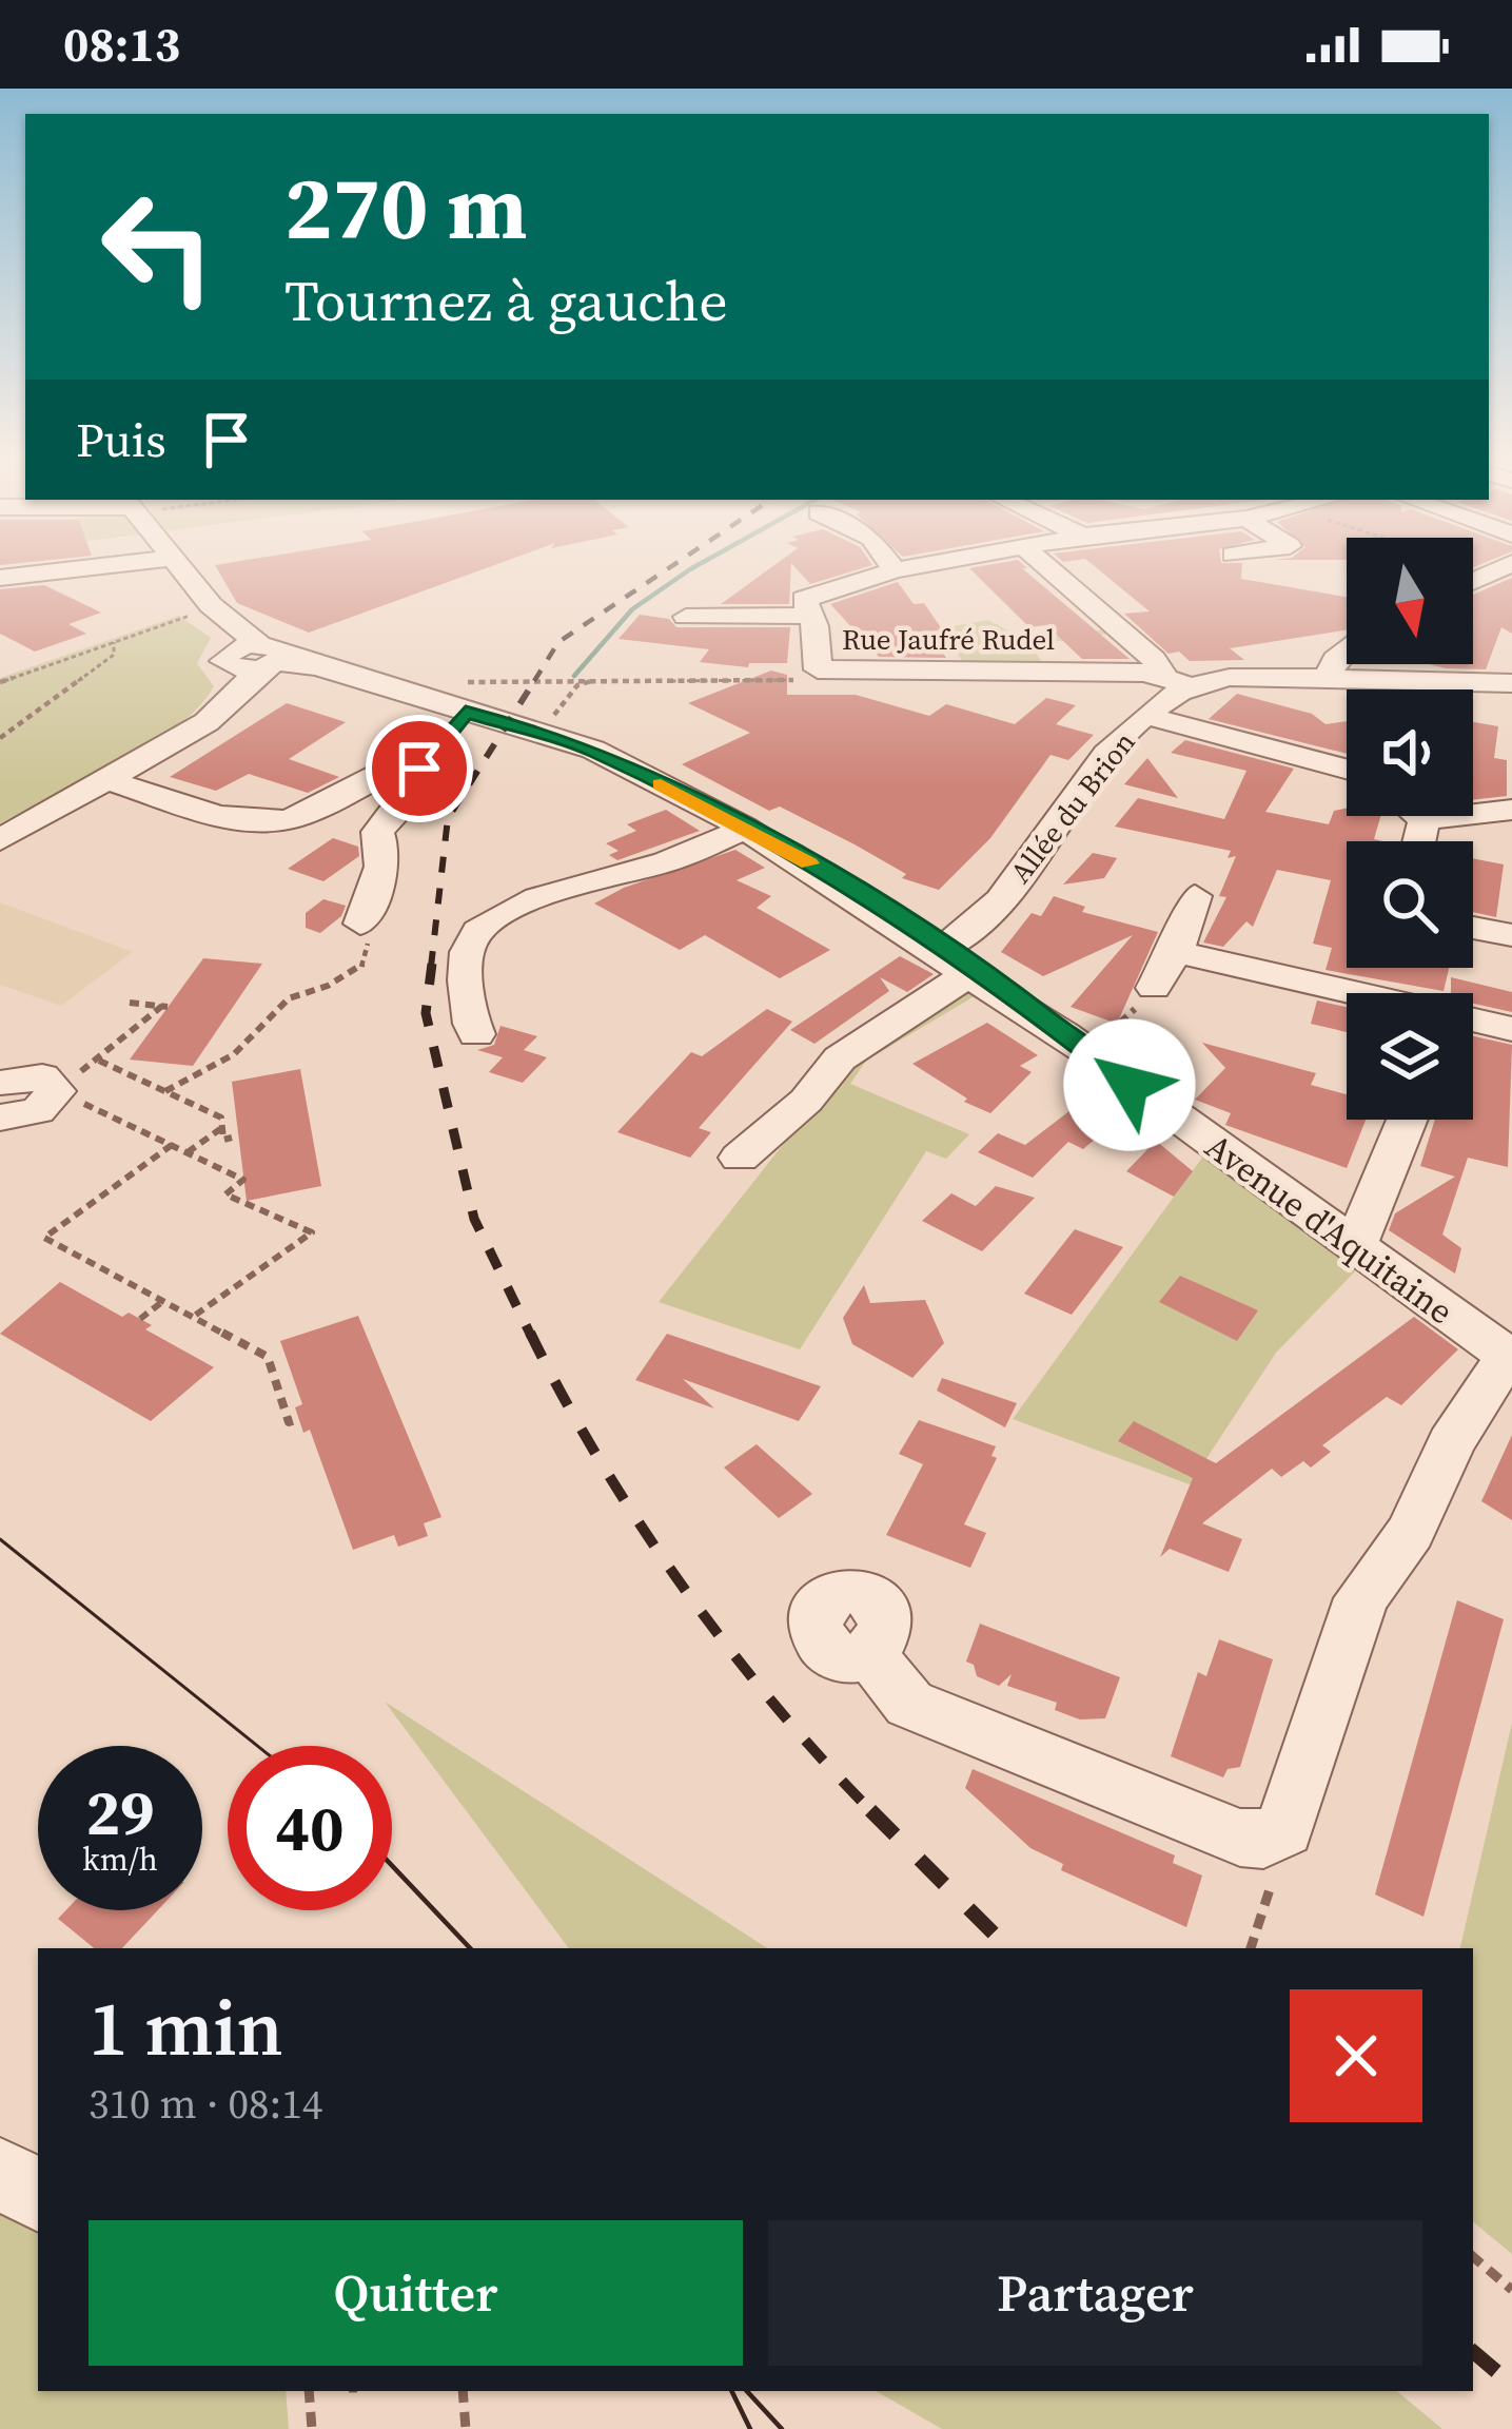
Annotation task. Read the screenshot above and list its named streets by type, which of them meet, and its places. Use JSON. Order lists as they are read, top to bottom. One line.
{"streets":{"street":["Rue Jaufré Rudel","Allée du Brion","Avenue d'Aquitaine"]},"crossings":[["Rue Jaufré Rudel","Allée du Brion"],["Allée du Brion","Avenue d'Aquitaine"]],"north":"bottom","page":{"status":"08:13","turn":["270 m","Tournez à gauche"],"then":"Puis","speed":"29 km/h","limit":"40","heading":["1 min","310 m · 08:14"],"buttons":["Quitter","Partager"]}}
